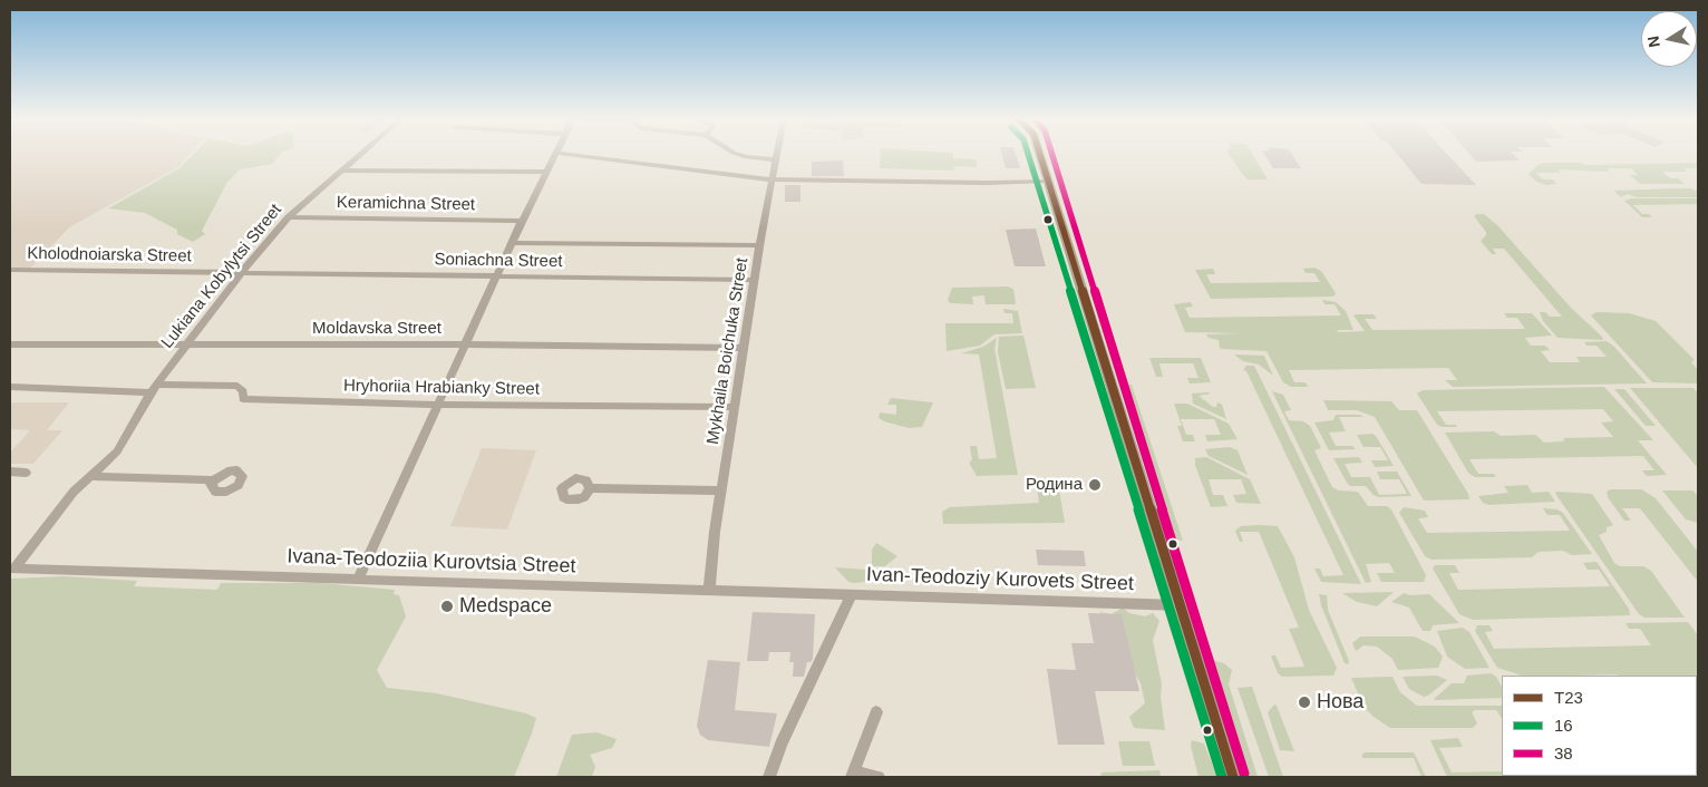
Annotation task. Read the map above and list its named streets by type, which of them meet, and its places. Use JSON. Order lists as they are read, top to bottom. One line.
{"streets":{"street":["Keramichna Street","Kholodnoiarska Street","Soniachna Street","Lukiana Kobylytsi Street","Moldavska Street","Mykhaila Boichuka Street","Hryhoriia Hrabianky Street","Ivana-Teodoziia Kurovtsia Street","Ivan-Teodoziy Kurovets Street"]},"crossings":[["Keramichna Street","Lukiana Kobylytsi Street"],["Kholodnoiarska Street","Soniachna Street"],["Kholodnoiarska Street","Lukiana Kobylytsi Street"],["Soniachna Street","Lukiana Kobylytsi Street"],["Soniachna Street","Mykhaila Boichuka Street"],["Lukiana Kobylytsi Street","Moldavska Street"],["Lukiana Kobylytsi Street","Hryhoriia Hrabianky Street"],["Lukiana Kobylytsi Street","Ivana-Teodoziia Kurovtsia Street"],["Moldavska Street","Mykhaila Boichuka Street"],["Mykhaila Boichuka Street","Hryhoriia Hrabianky Street"],["Mykhaila Boichuka Street","Ivana-Teodoziia Kurovtsia Street"],["Ivana-Teodoziia Kurovtsia Street","Ivan-Teodoziy Kurovets Street"]],"places":["Родина","Medspace","Нова"],"lines":["transit line Т23","transit line 16","transit line 38"],"legend":["Т23","16","38"],"north":"left"}
